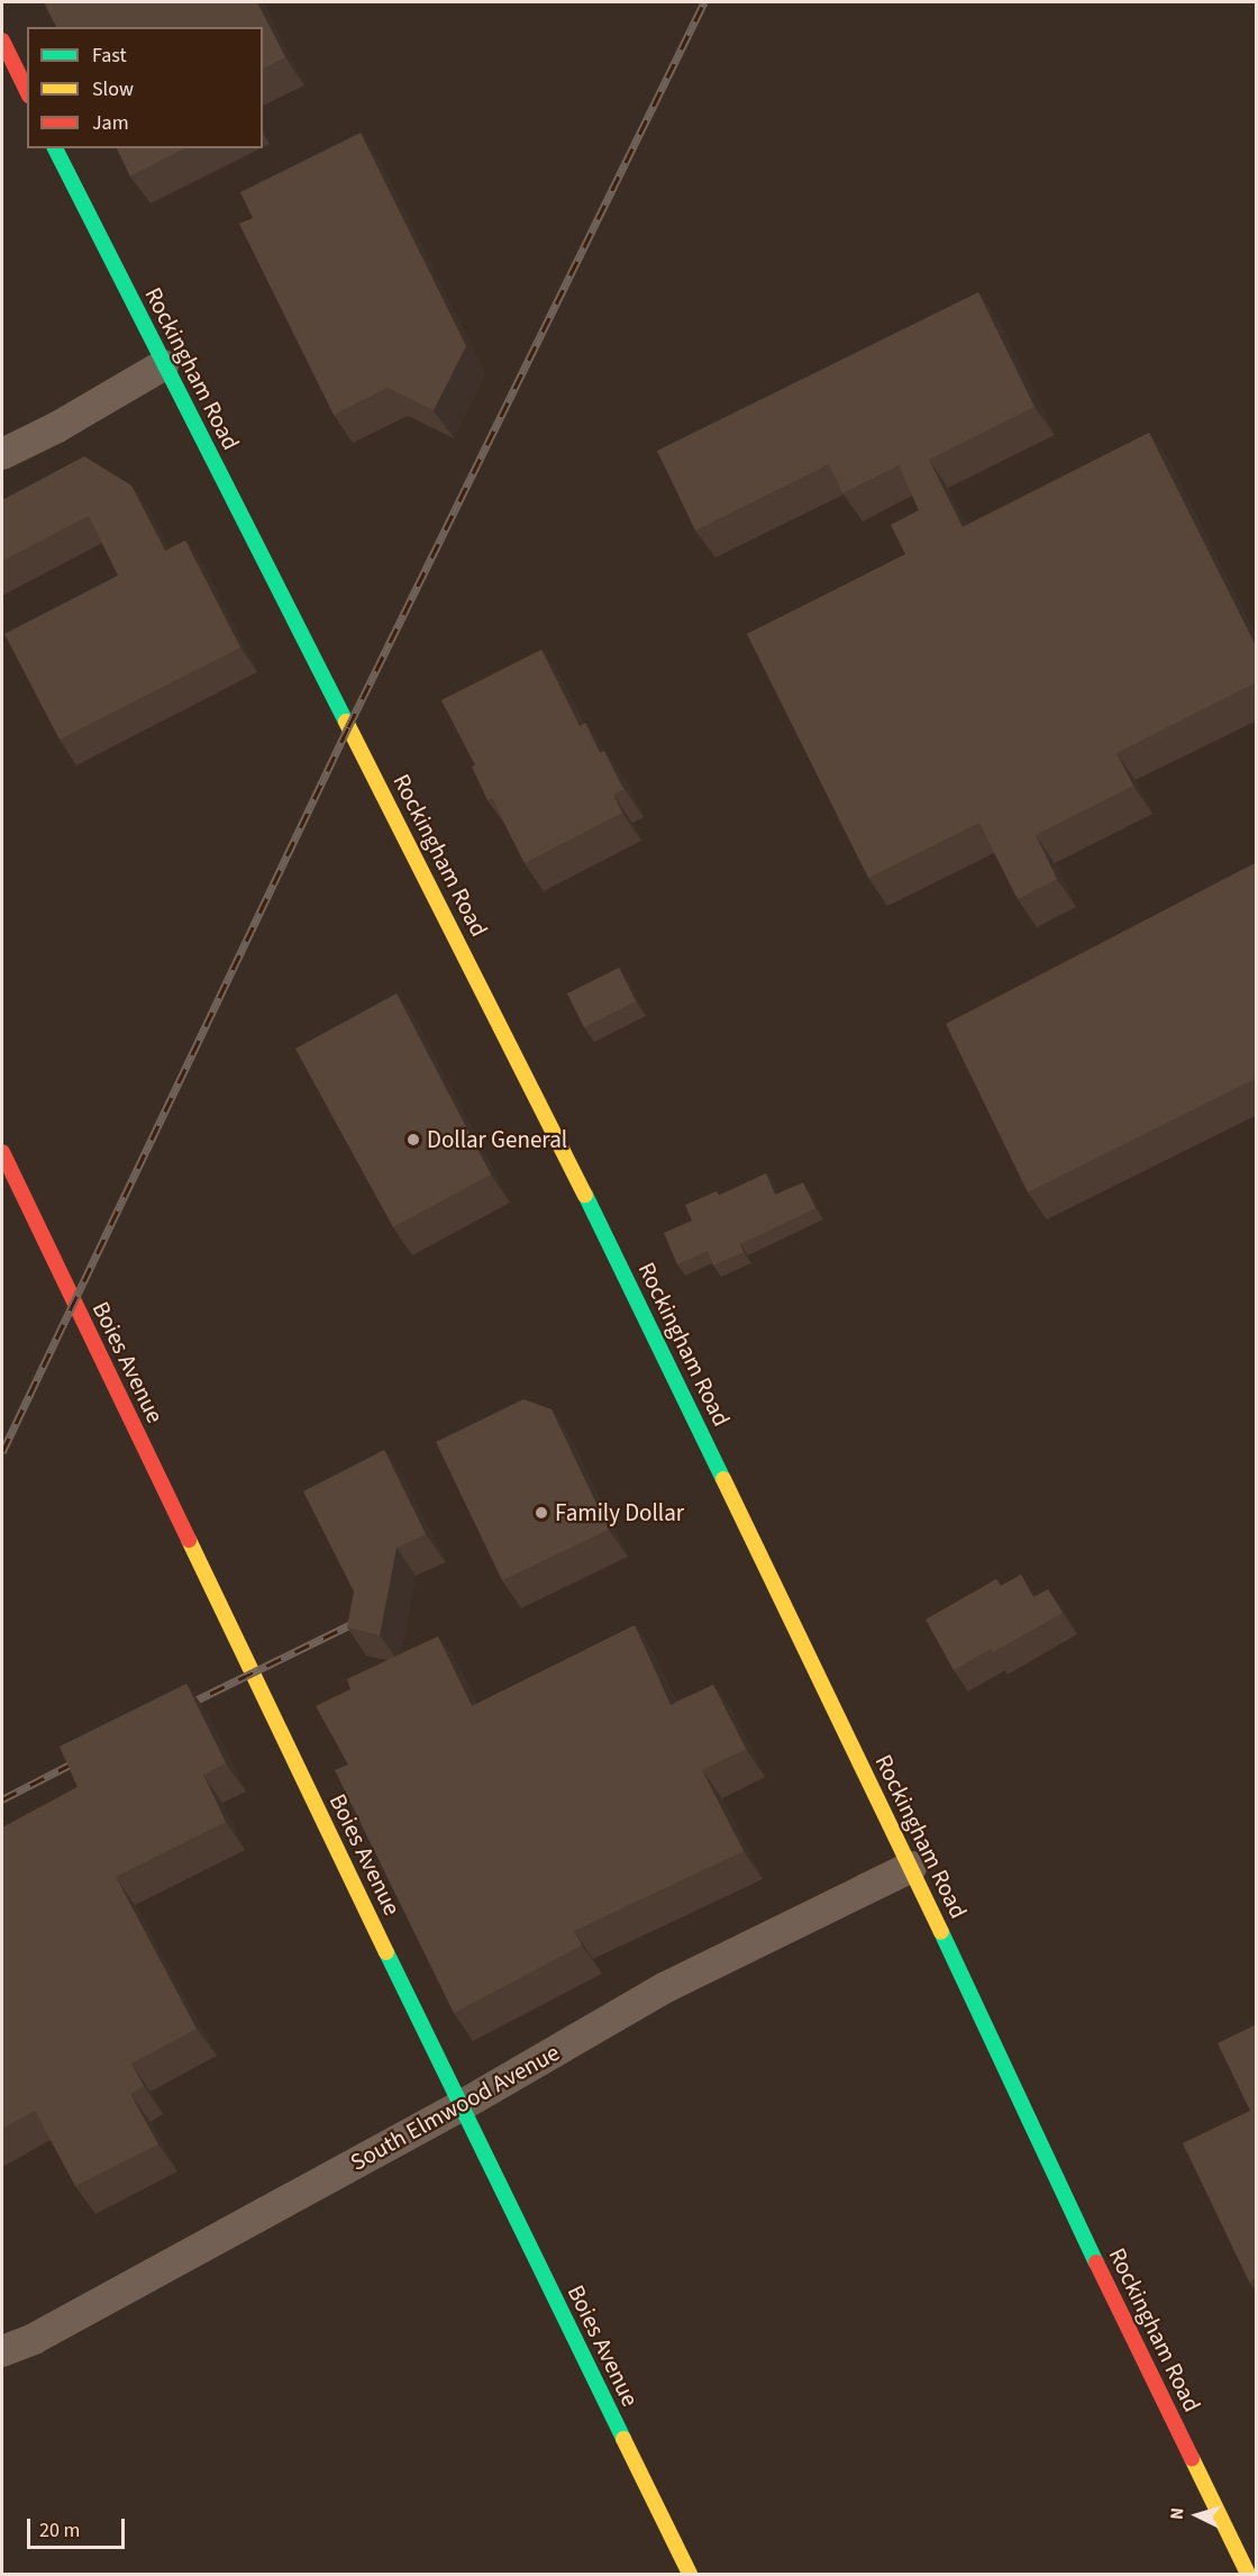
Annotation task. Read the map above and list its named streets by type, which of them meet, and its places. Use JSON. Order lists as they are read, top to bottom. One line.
{"streets":{"street":["Rockingham Road","Boies Avenue","South Elmwood Avenue"]},"crossings":[["Rockingham Road","South Elmwood Avenue"],["Boies Avenue","South Elmwood Avenue"]],"places":["Dollar General","Family Dollar"],"legend":["Fast","Slow","Jam"],"scale_bar":"20 m","north":"left"}
